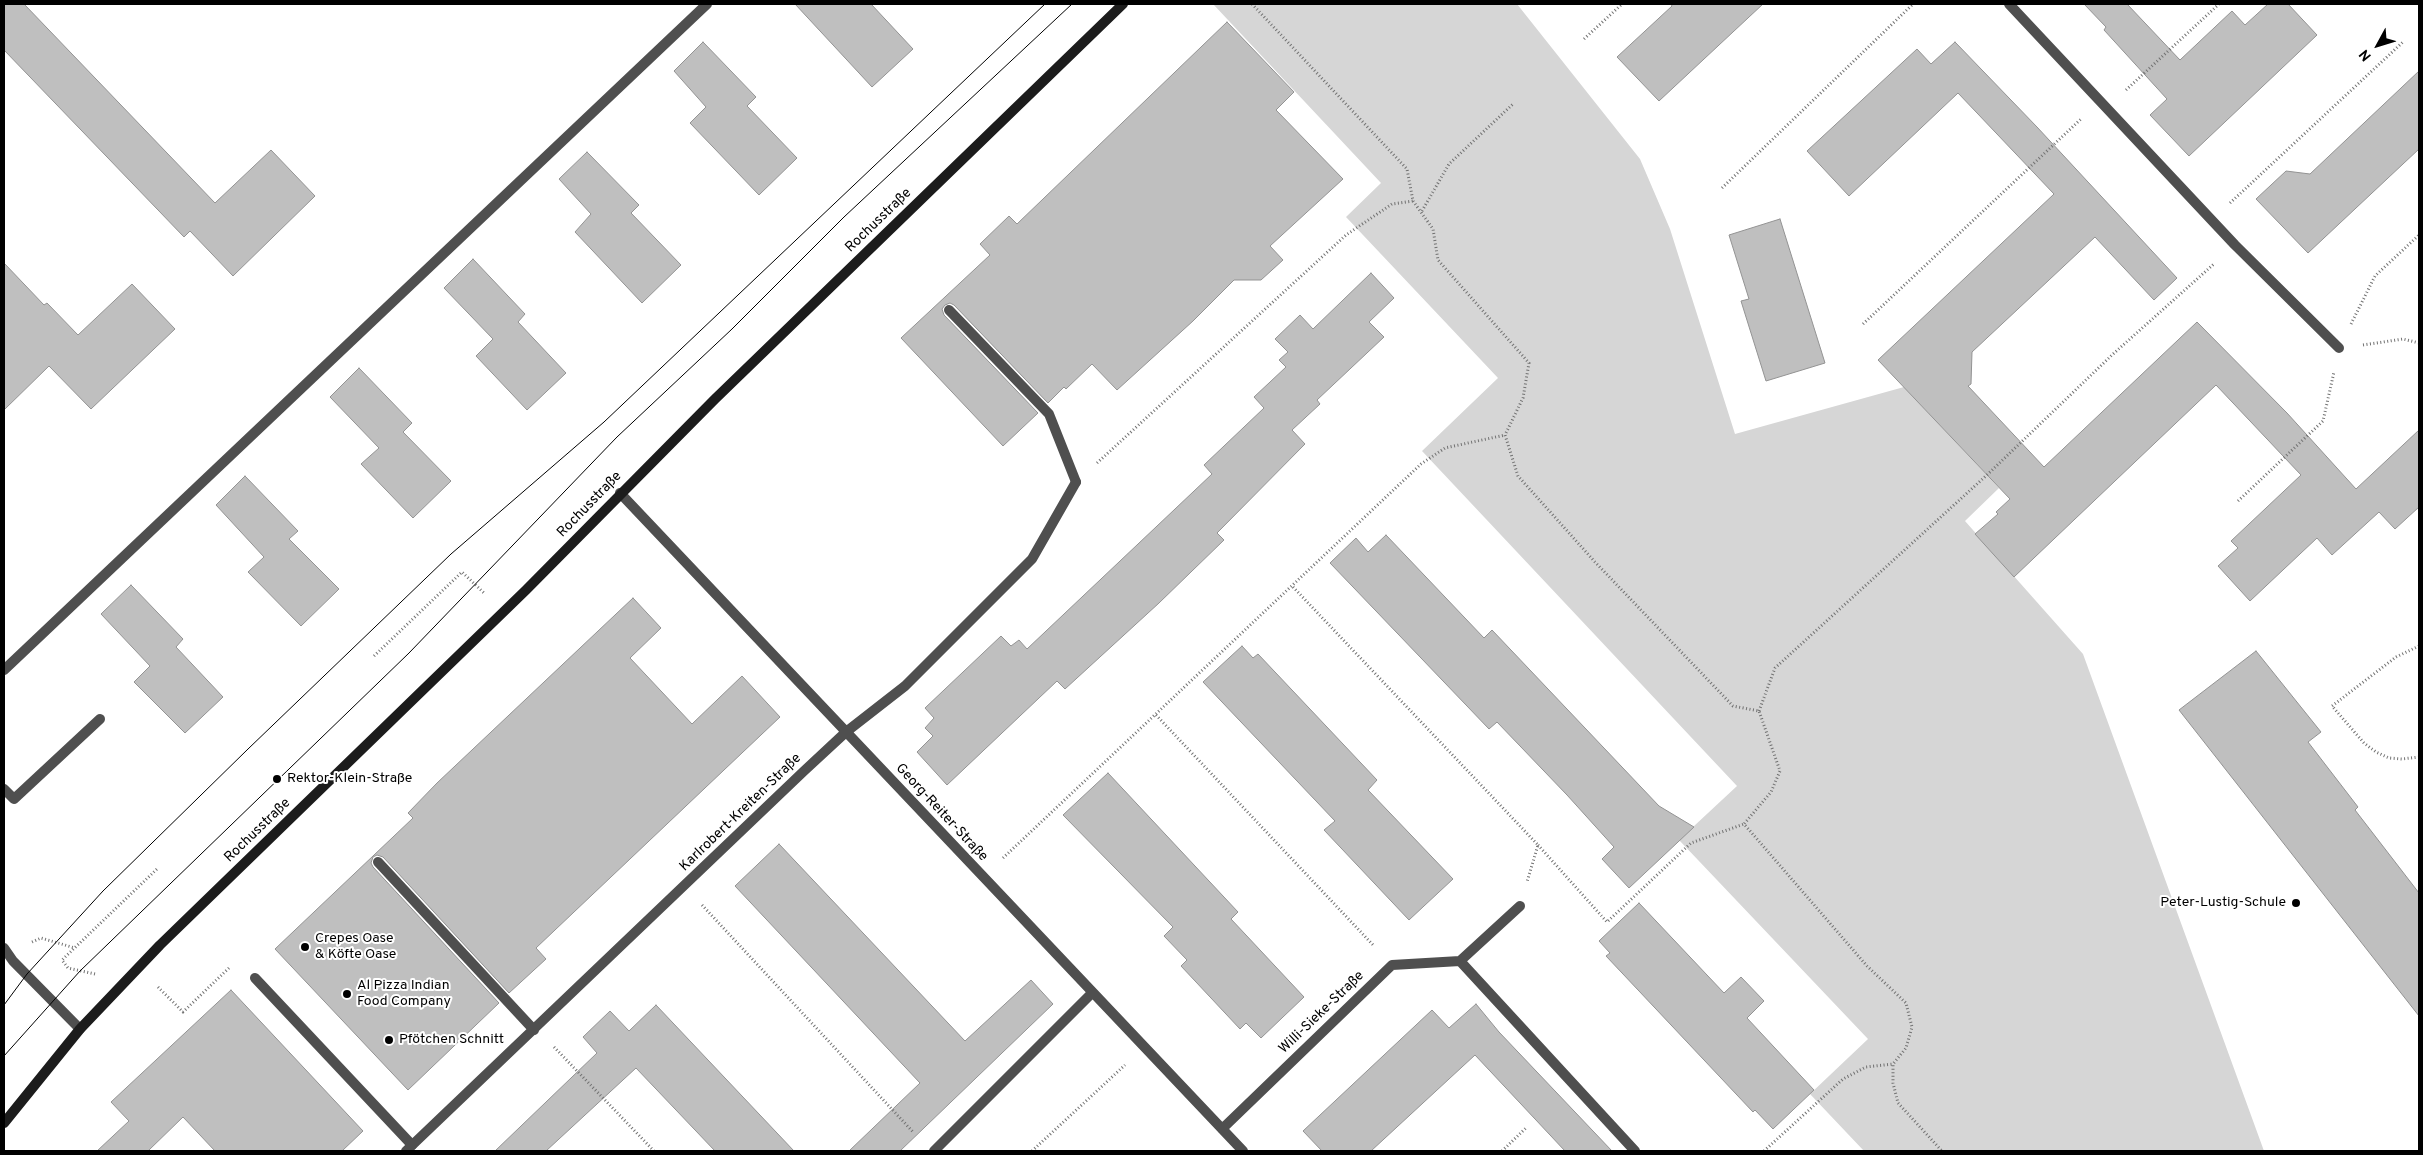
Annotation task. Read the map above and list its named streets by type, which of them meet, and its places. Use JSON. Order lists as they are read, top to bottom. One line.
{"streets":{"street":["Rochusstraße","Karlrobert-Kreiten-Straße","Georg-Reiter-Straße","Willi-Sieke-Straße"]},"crossings":[["Rochusstraße","Georg-Reiter-Straße"],["Karlrobert-Kreiten-Straße","Georg-Reiter-Straße"],["Georg-Reiter-Straße","Willi-Sieke-Straße"]],"places":["Rektor-Klein-Straße","Peter-Lustig-Schule","Crepes Oase & Köfte Oase","Al Pizza Indian Food Company","Pfötchen Schnitt"],"north":"bottom left"}
